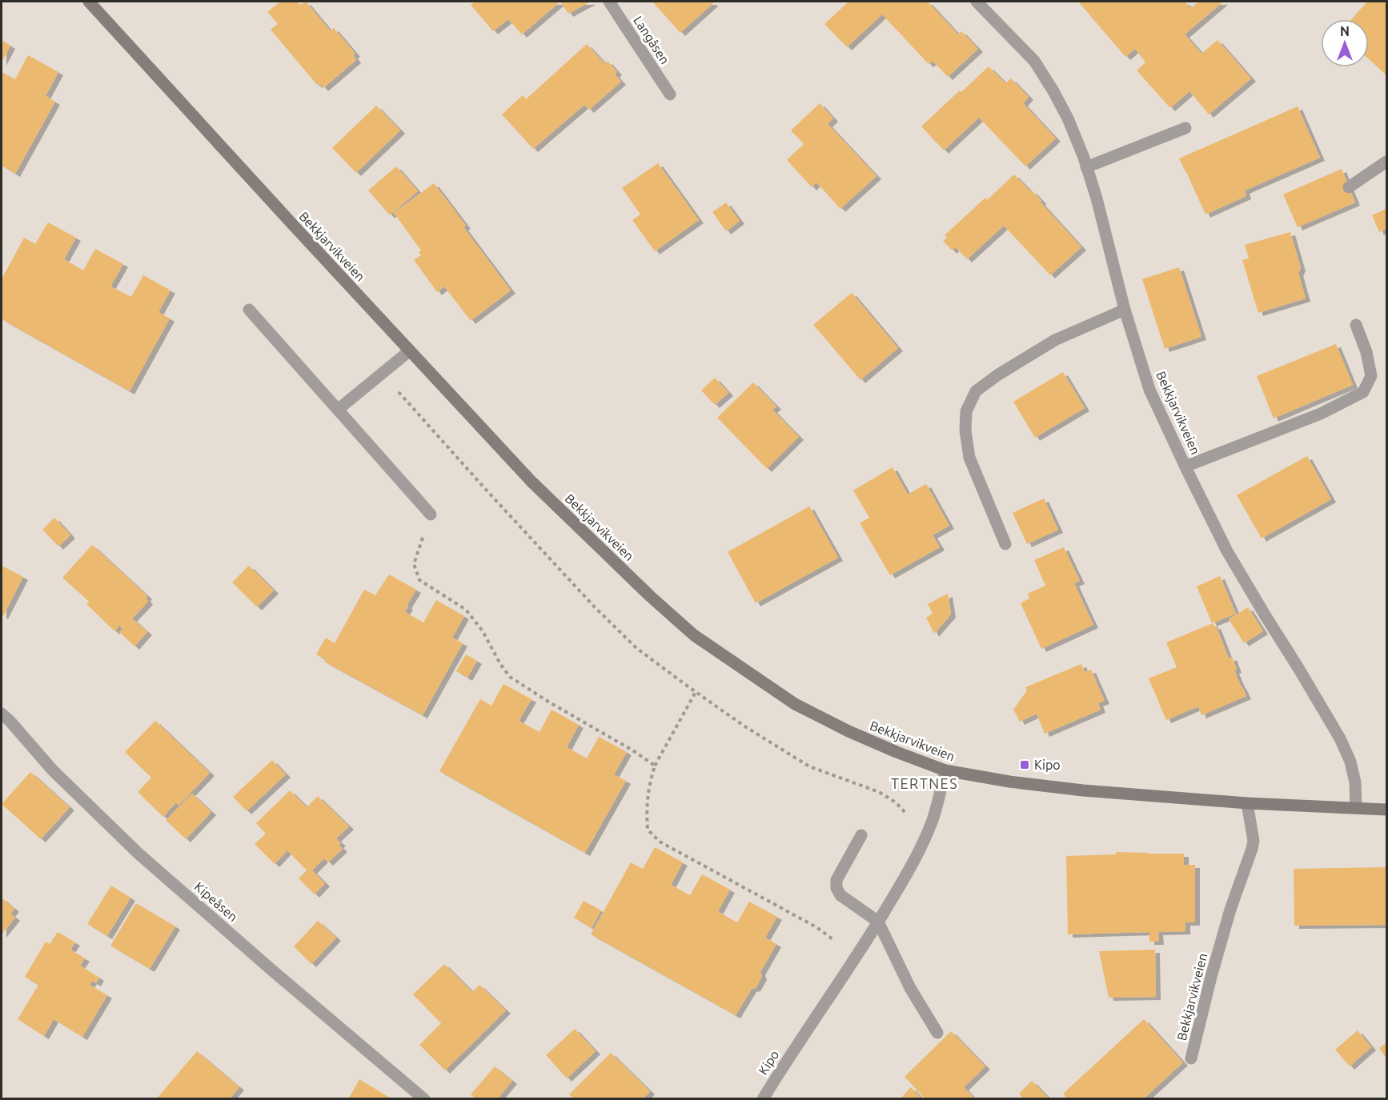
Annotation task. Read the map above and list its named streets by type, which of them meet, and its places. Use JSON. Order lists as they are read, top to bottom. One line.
{"streets":{"street":["Langåsen","Bekkjarvikveien","Kipeåsen","Kipo"]},"crossings":[["Bekkjarvikveien","Kipo"]],"districts":["TERTNES"],"places":{"transit":["Kipo"]},"north":"top"}
